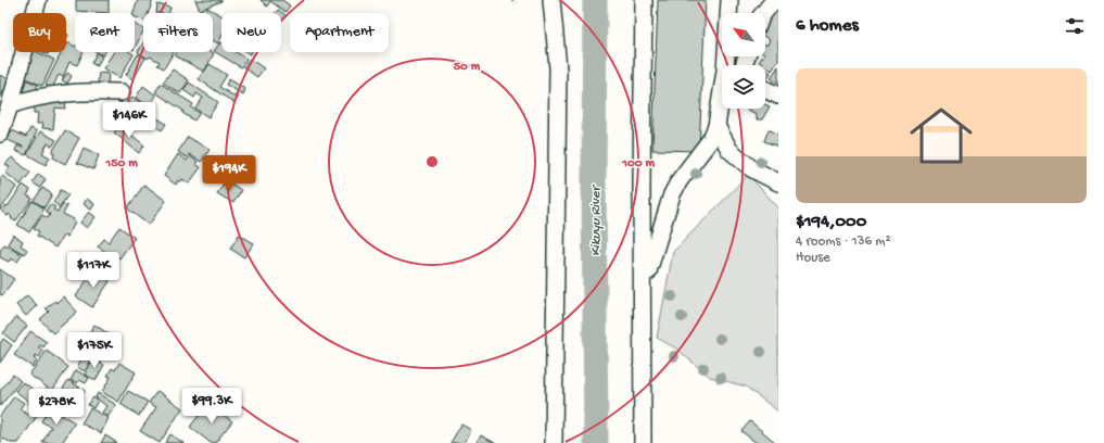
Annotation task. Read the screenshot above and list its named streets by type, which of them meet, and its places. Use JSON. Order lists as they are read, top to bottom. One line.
{"water":["Kikuyu River"],"north":"top left","page":{"heading":"6 homes","chip":["Buy","Rent","Filters","New","Apartment"],"list":[{"name":"$194,000","note":"4 rooms · 136 m² · House"}],"price":["$146K","$194K","$117K","$175K","$99.3K","$278K"]},"rings":["50 m","100 m","150 m"]}
